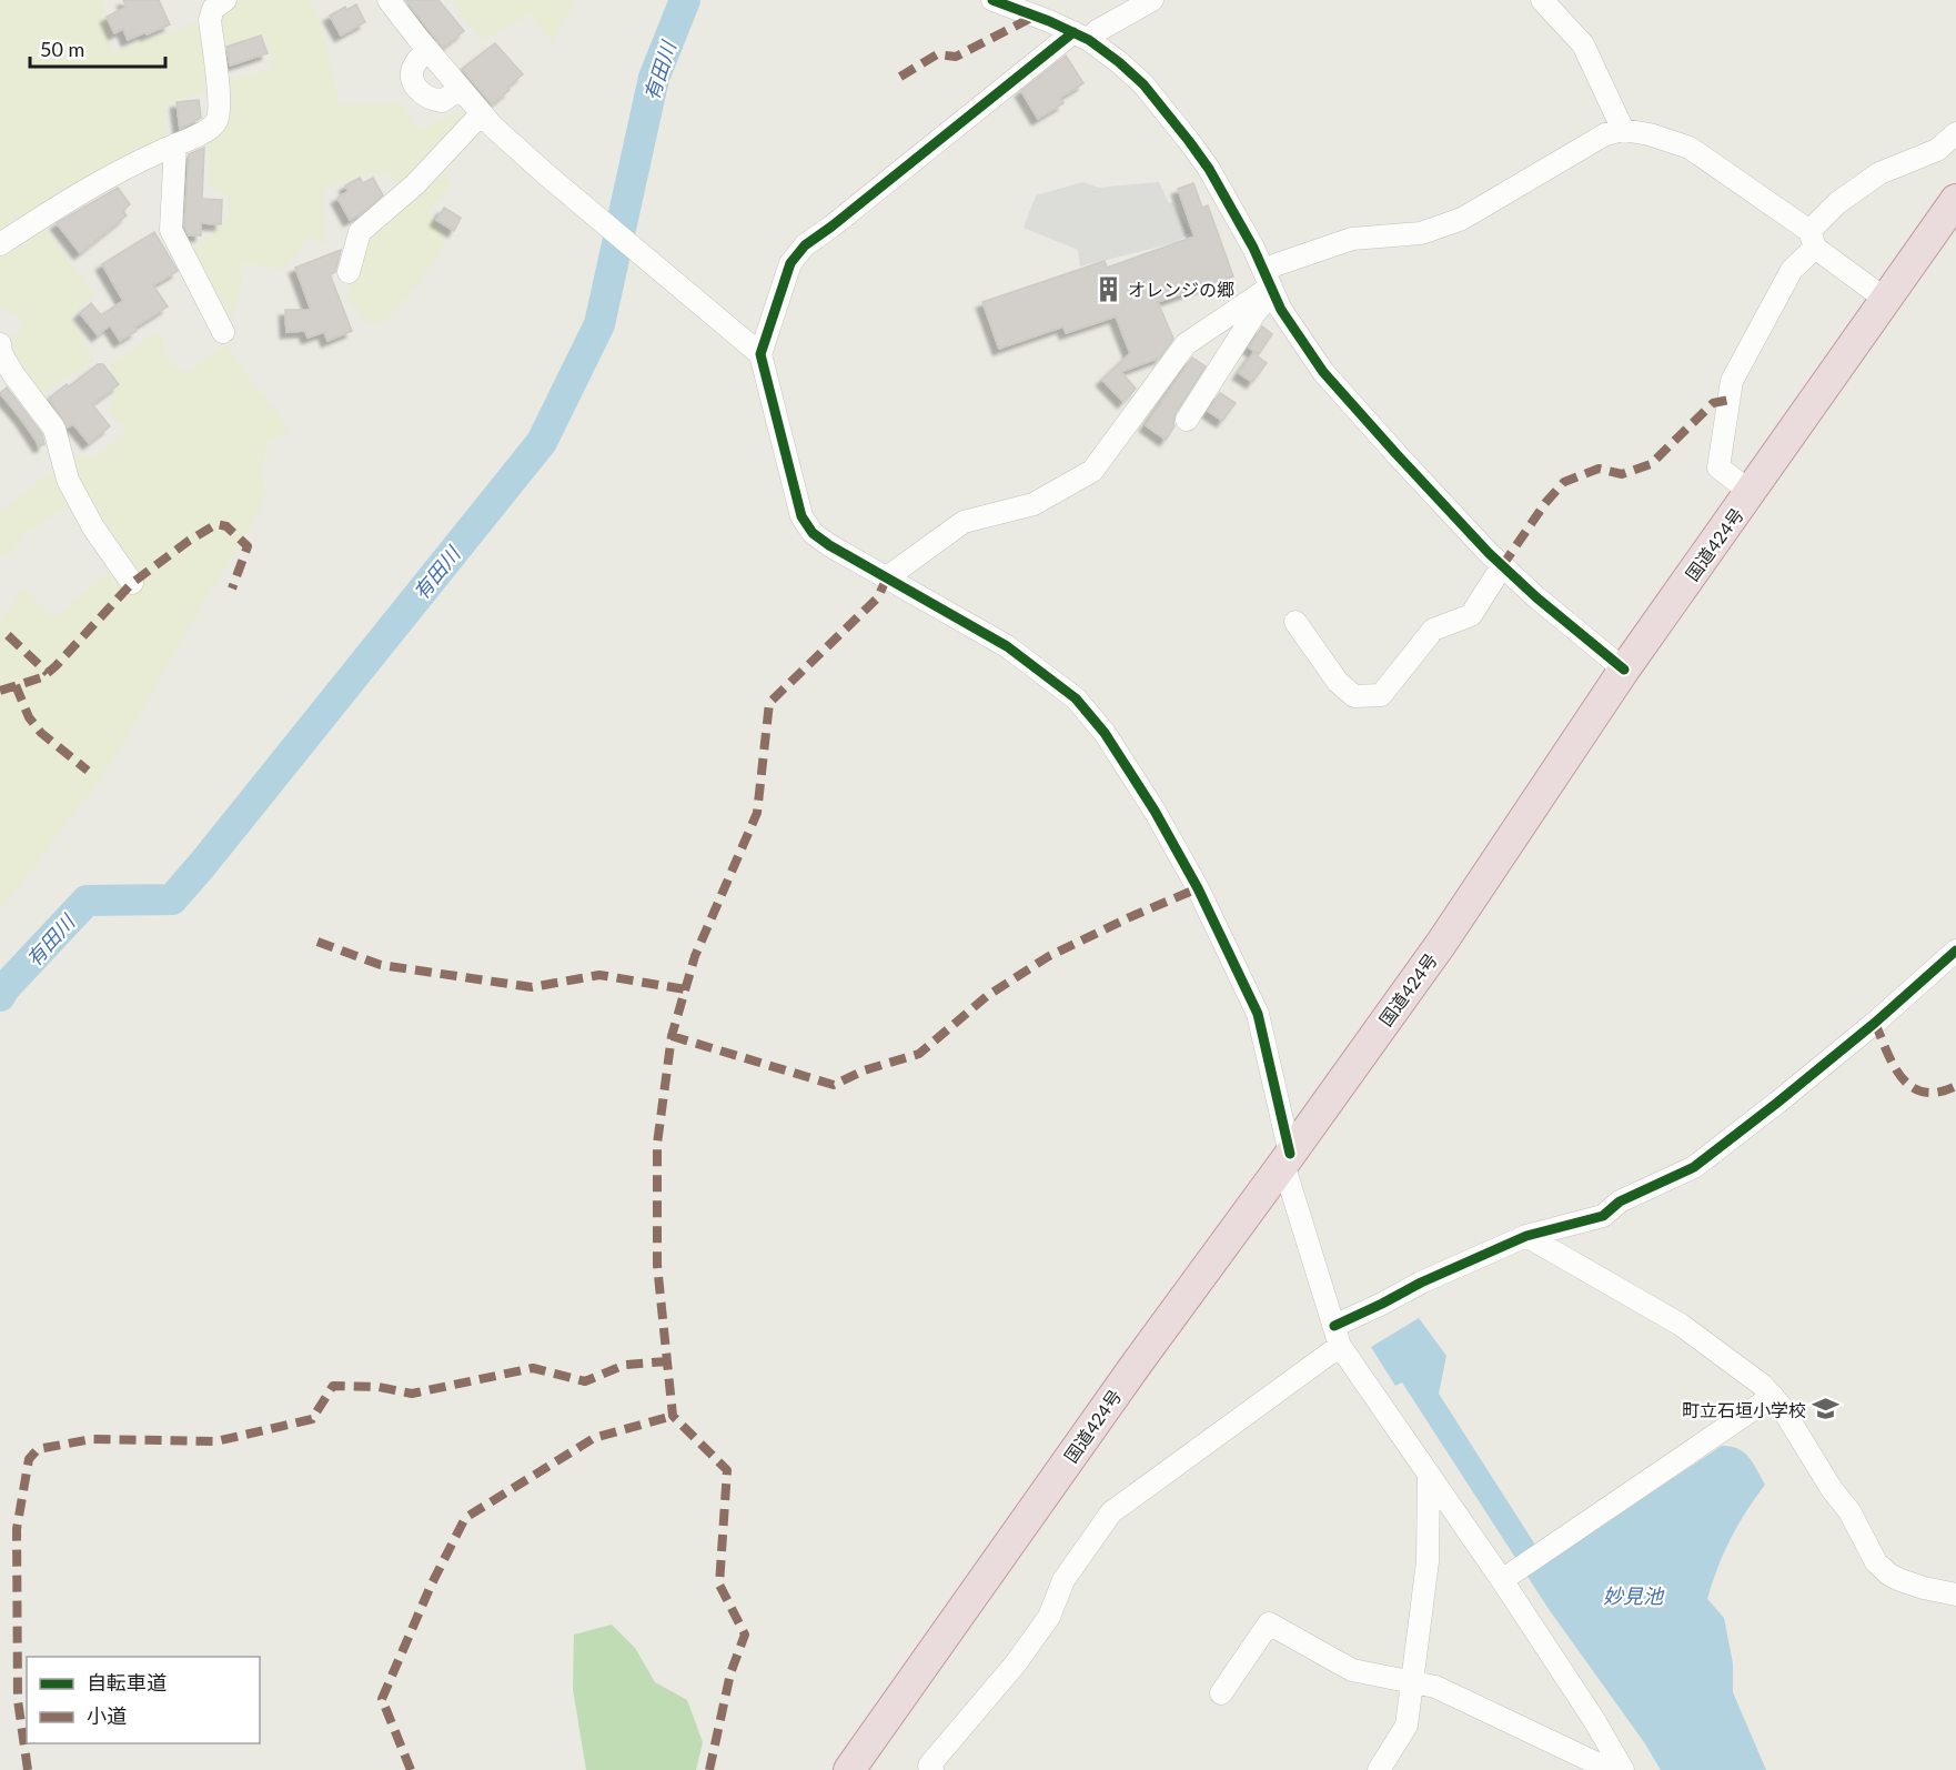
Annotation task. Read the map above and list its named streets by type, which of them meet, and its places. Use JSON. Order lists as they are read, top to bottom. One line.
{"streets":{"highway":["国道424号"]},"water":["有田川","妙見池"],"places":{"building":["オレンジの郷"],"school or university":["町立石垣小学校"]},"legend":["自転車道","小道"],"scale_bar":"50 m"}
